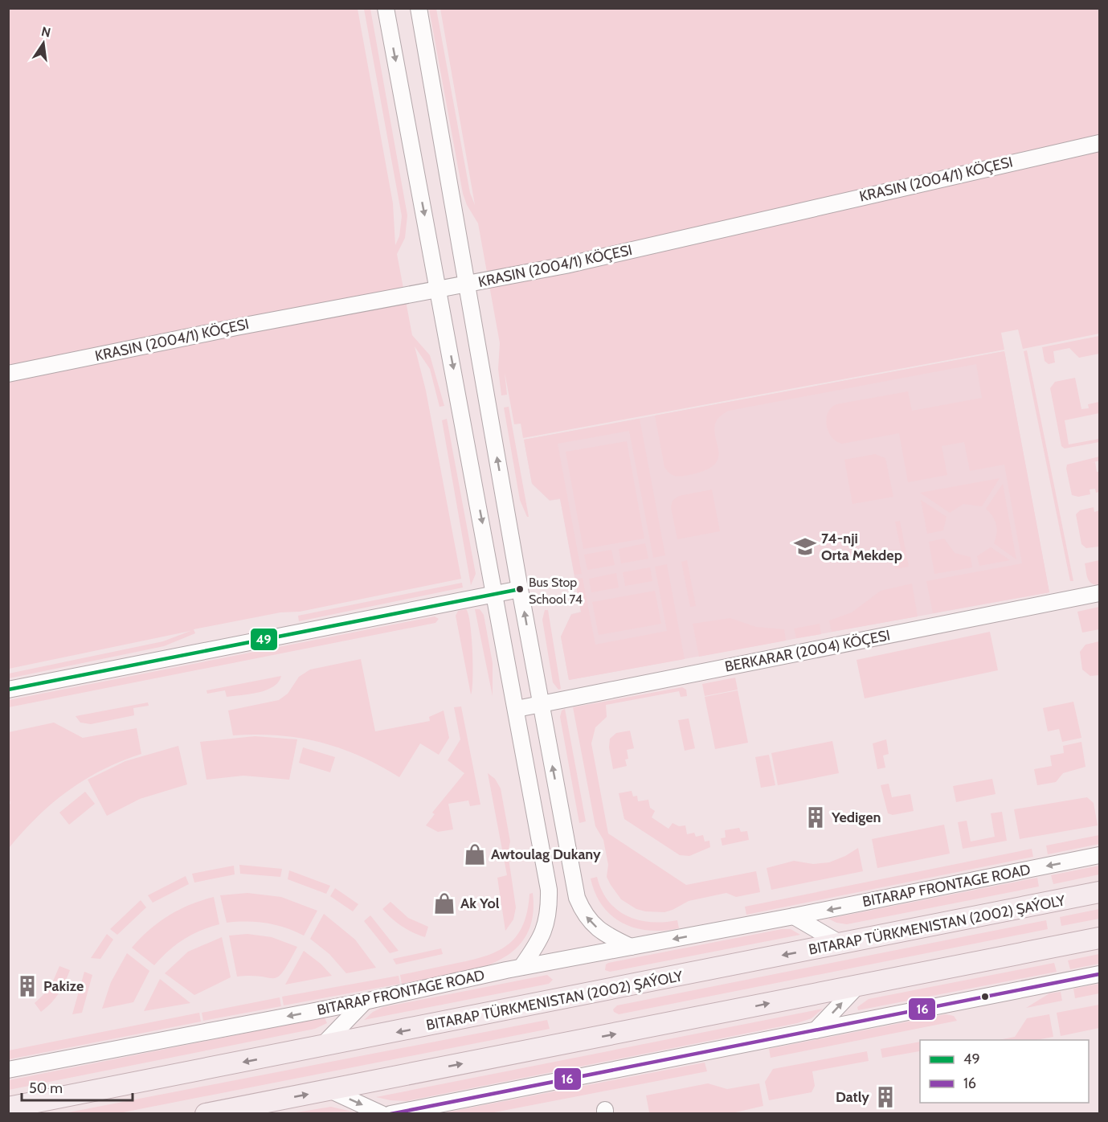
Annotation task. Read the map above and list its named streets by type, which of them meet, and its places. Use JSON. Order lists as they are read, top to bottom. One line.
{"streets":{"main road":["BITARAP TÜRKMENISTAN (2002) ŞAÝOLY"],"street":["KRASIN (2004/1) KÖÇESI","BERKARAR (2004) KÖÇESI","BITARAP FRONTAGE ROAD"]},"places":{"school or university":["74-nji Orta Mekdep"],"other":["Bus Stop School 74"],"building":["Yedigen","Pakize","Datly"],"shop":["Awtoulag Dukany","Ak Yol"]},"lines":["transit line 49","transit line 16"],"legend":["49","16"],"scale_bar":"50 m","north":"top"}
